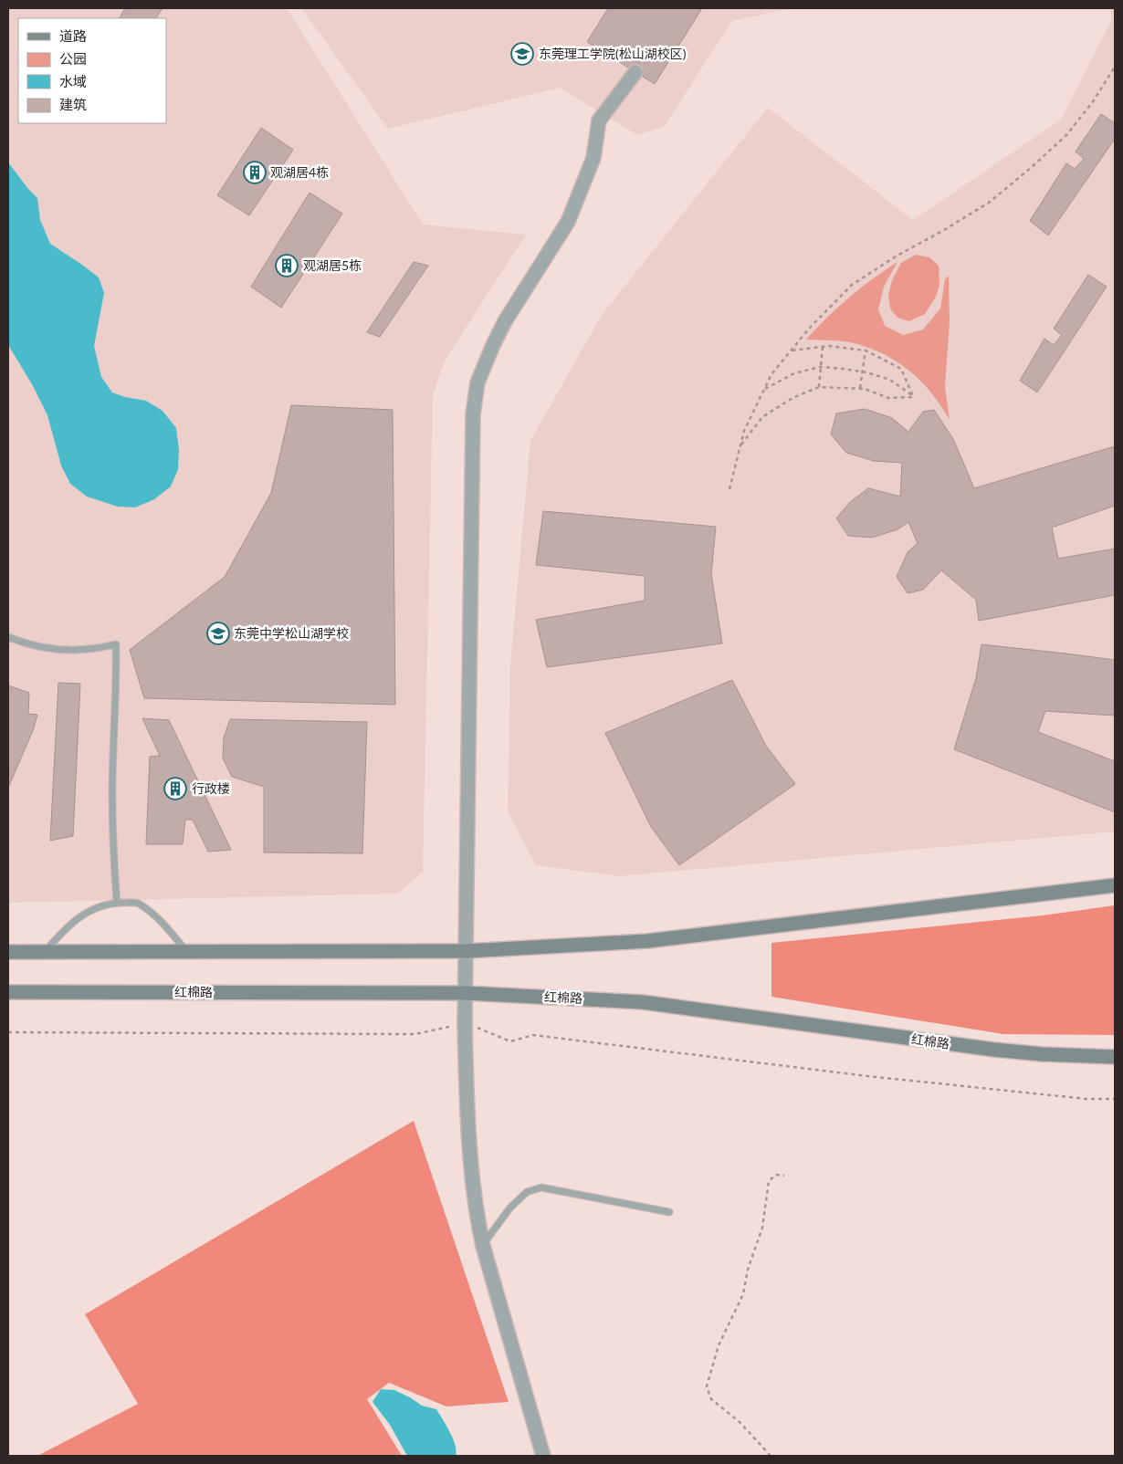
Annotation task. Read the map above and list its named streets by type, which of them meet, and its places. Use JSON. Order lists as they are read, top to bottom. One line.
{"streets":{"main road":["红棉路"]},"places":{"school or university":["东莞理工学院(松山湖校区)","东莞中学松山湖学校"],"building":["观湖居4栋","观湖居5栋","行政楼"]},"legend":["道路","公园","水域","建筑"]}
